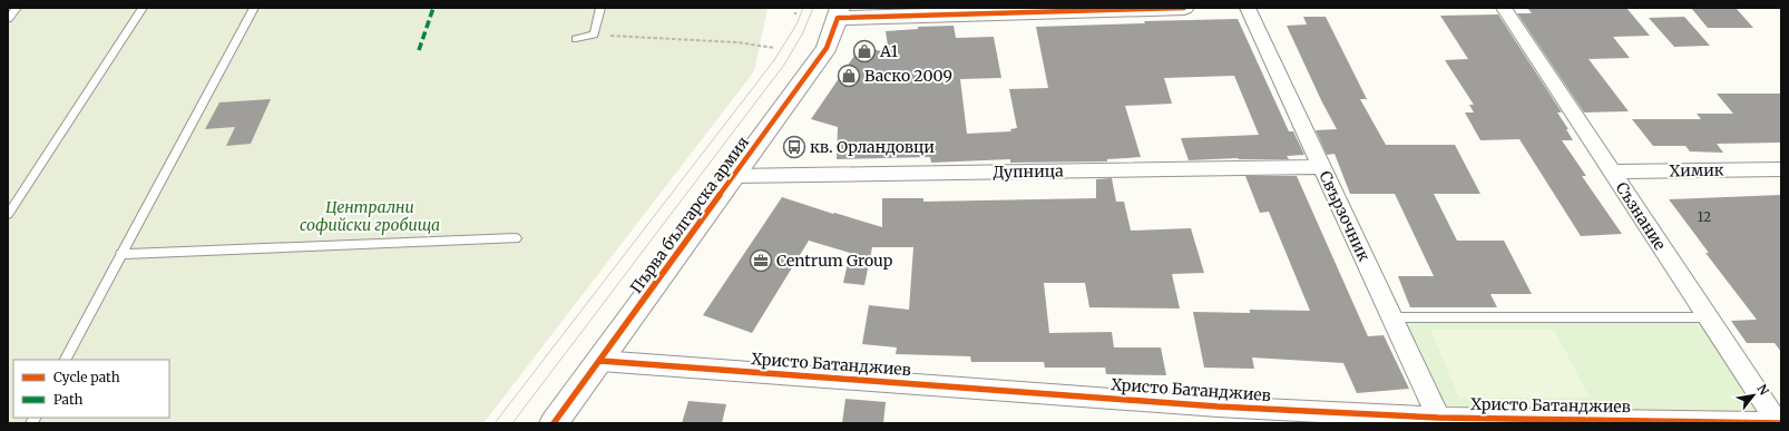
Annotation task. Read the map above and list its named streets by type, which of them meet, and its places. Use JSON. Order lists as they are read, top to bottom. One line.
{"streets":{"street":["Химик","Дупница","Първа българска армия","Свързочник","Съзнание","Христо Батанджиев"]},"crossings":[["Химик","Съзнание"],["Дупница","Първа българска армия"],["Дупница","Свързочник"],["Първа българска армия","Христо Батанджиев"],["Свързочник","Христо Батанджиев"],["Съзнание","Христо Батанджиев"]],"parks":["Централни софийски гробища"],"places":{"shop":["A1","Васко 2009"],"bus stop":["кв. Орландовци"],"office":["Centrum Group"]},"house_numbers":["12"],"legend":["Cycle path","Path"],"north":"top right"}
